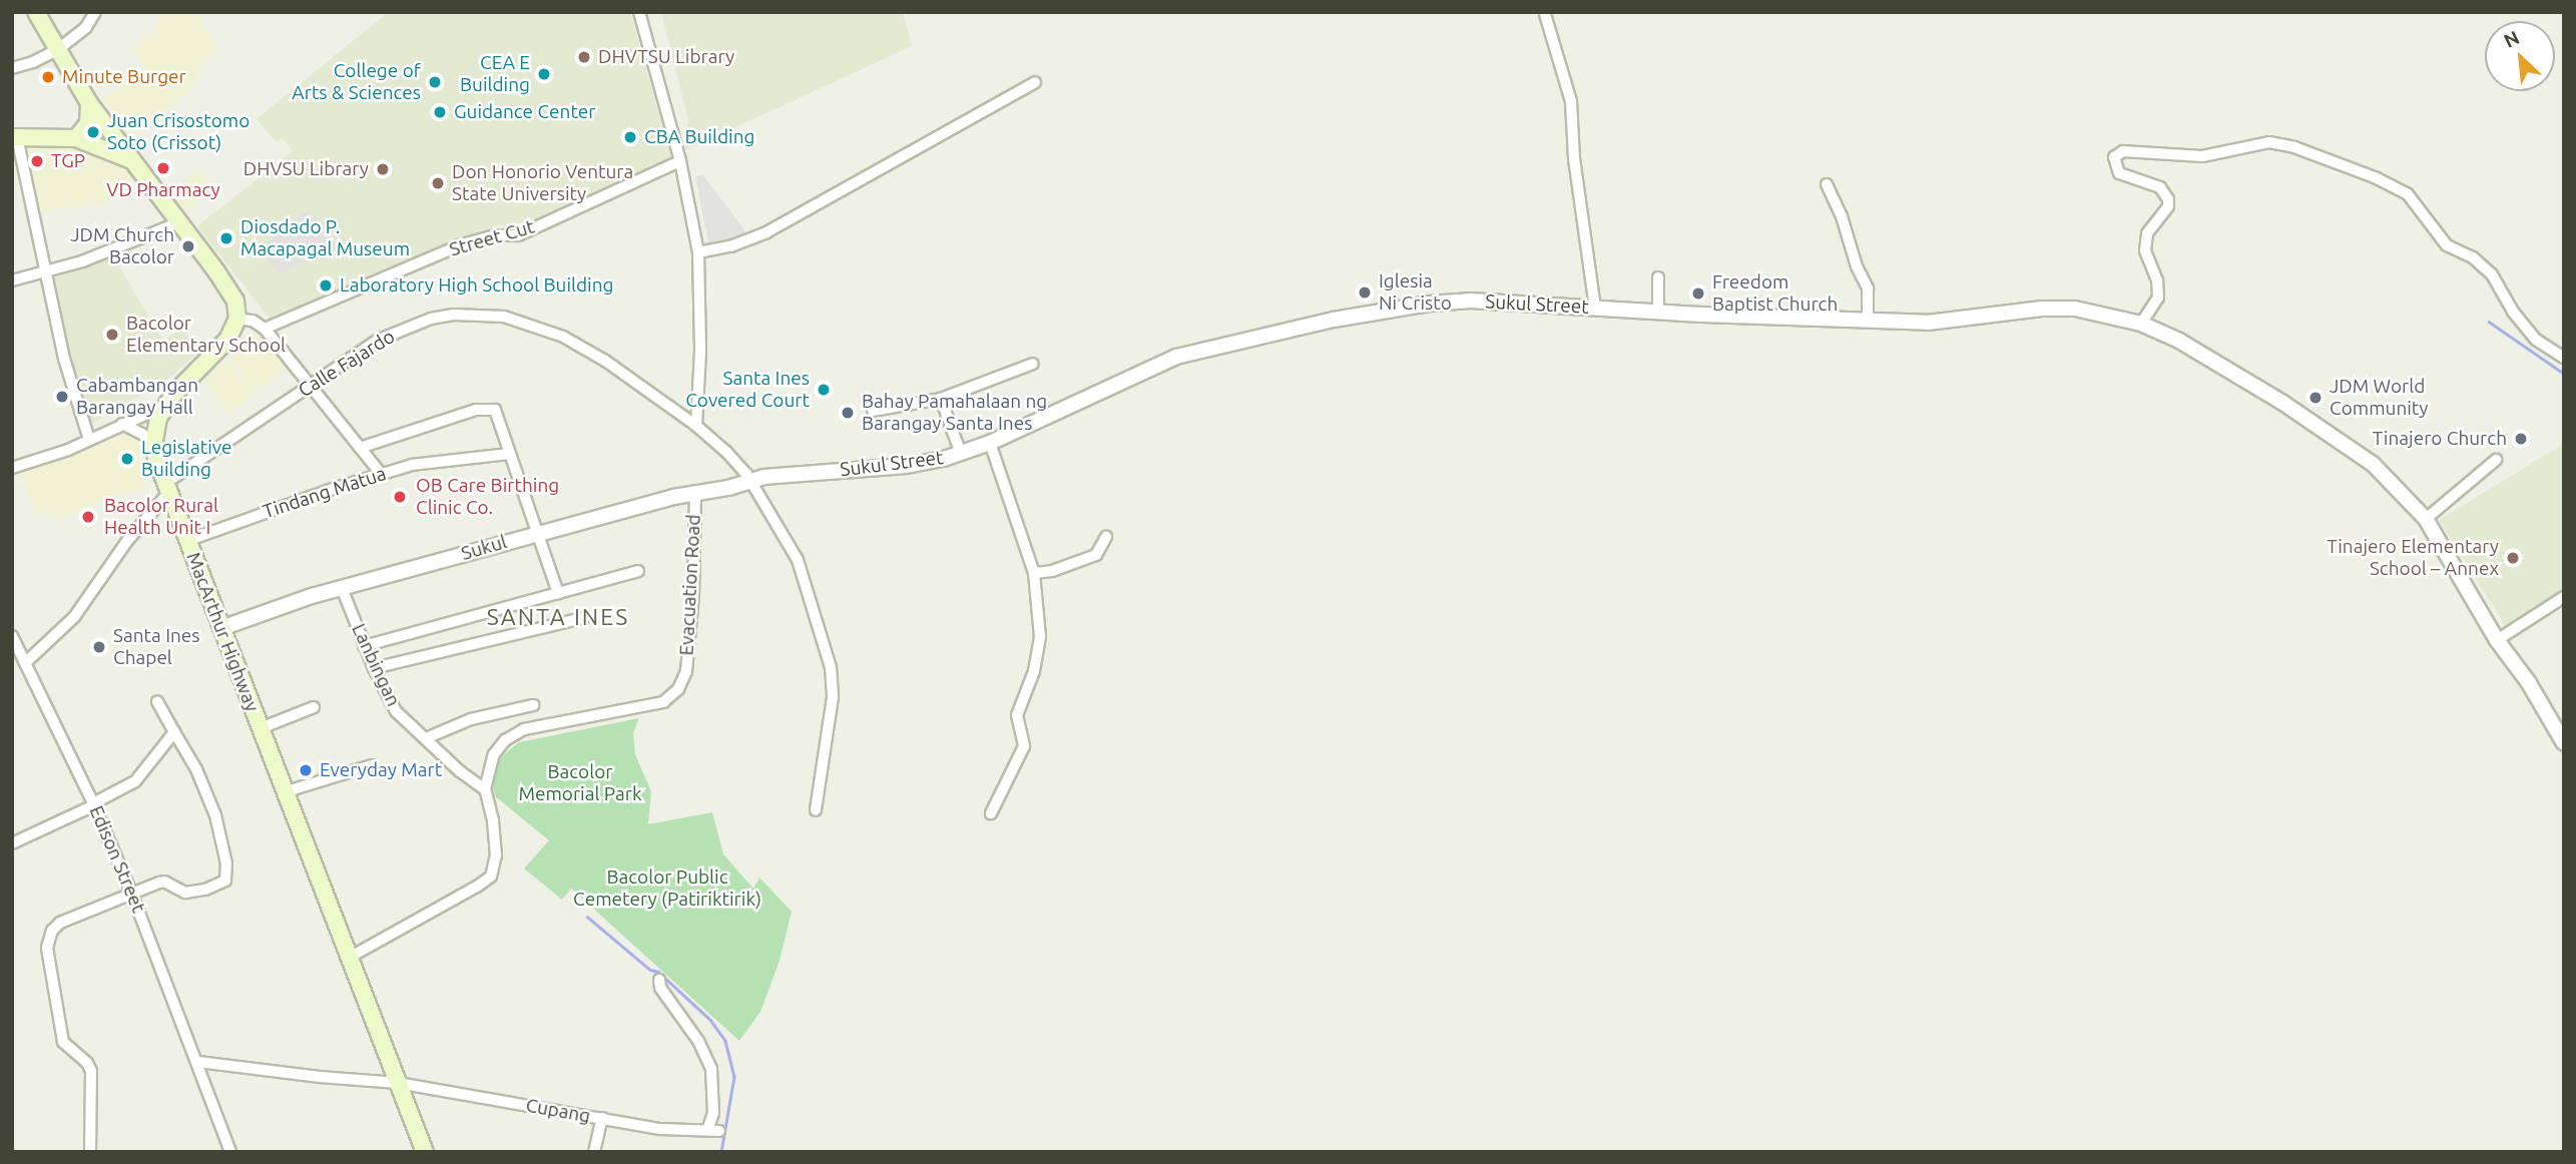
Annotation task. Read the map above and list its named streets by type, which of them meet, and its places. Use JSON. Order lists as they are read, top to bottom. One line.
{"streets":{"main road":["MacArthur Highway"],"street":["Street Cut","Sukul Street","Calle Fajardo","Tindang Matua","Sukul","Evacuation Road","Lanbingan","Edison Street","Cupang"]},"crossings":[["Sukul Street","Calle Fajardo"],["Sukul Street","Sukul"],["Calle Fajardo","Sukul"],["Calle Fajardo","MacArthur Highway"],["Tindang Matua","MacArthur Highway"],["Sukul","Evacuation Road"],["Sukul","MacArthur Highway"],["Sukul","Lanbingan"],["Evacuation Road","MacArthur Highway"],["Evacuation Road","Lanbingan"],["MacArthur Highway","Cupang"],["Edison Street","Cupang"]],"districts":["SANTA INES"],"parks":["Bacolor Memorial Park","Bacolor Public Cemetery (Patiriktirik)"],"places":["DHVTSU Library","CEA E Building","Minute Burger","College of Arts & Sciences","Guidance Center","Juan Crisostomo Soto (Crissot)","CBA Building","TGP","VD Pharmacy","DHVSU Library","Don Honorio Ventura State University","Diosdado P. Macapagal Museum","JDM Church Bacolor","Laboratory High School Building","Iglesia Ni Cristo","Freedom Baptist Church","Bacolor Elementary School","Santa Ines Covered Court","Cabambangan Barangay Hall","JDM World Community","Bahay Pamahalaan ng Barangay Santa Ines","Tinajero Church","Legislative Building","OB Care Birthing Clinic Co.","Bacolor Rural Health Unit I","Tinajero Elementary School – Annex","Santa Ines Chapel","Everyday Mart"],"north":"top left"}
